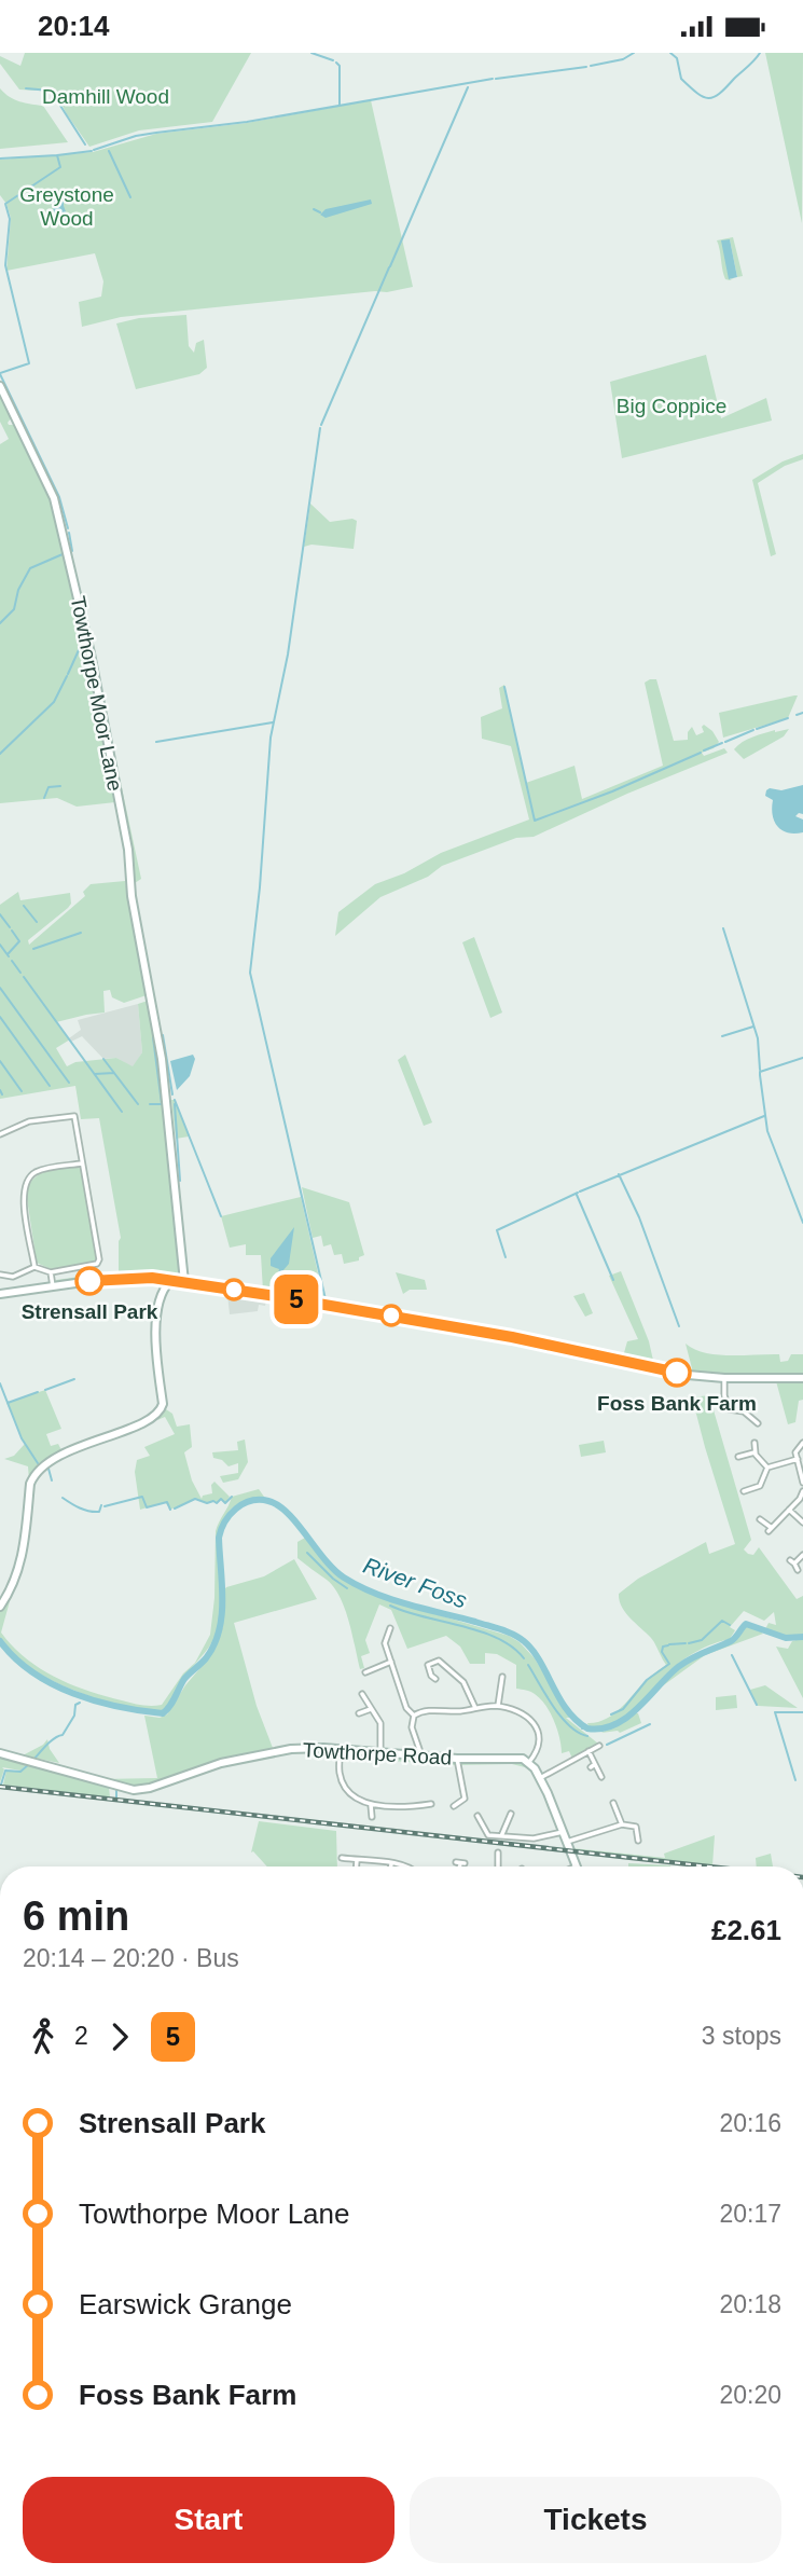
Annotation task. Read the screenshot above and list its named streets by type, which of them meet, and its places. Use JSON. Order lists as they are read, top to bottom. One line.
{"streets":{"street":["Towthorpe Moor Lane","Towthorpe Road"]},"water":["River Foss"],"parks":["Damhill Wood","Greystone Wood","Big Coppice"],"places":["Strensall Park","Foss Bank Farm"],"lines":["bus line 5"],"page":{"status":"20:14","on_map":"5","heading":["6 min","20:14 – 20:20 · Bus","£2.61"],"legs":["2","5","3 stops"],"list":[{"name":"Strensall Park","value":"20:16"},{"name":"Towthorpe Moor Lane","value":"20:17"},{"name":"Earswick Grange","value":"20:18"},{"name":"Foss Bank Farm","value":"20:20"}],"buttons":["Start","Tickets"]}}
